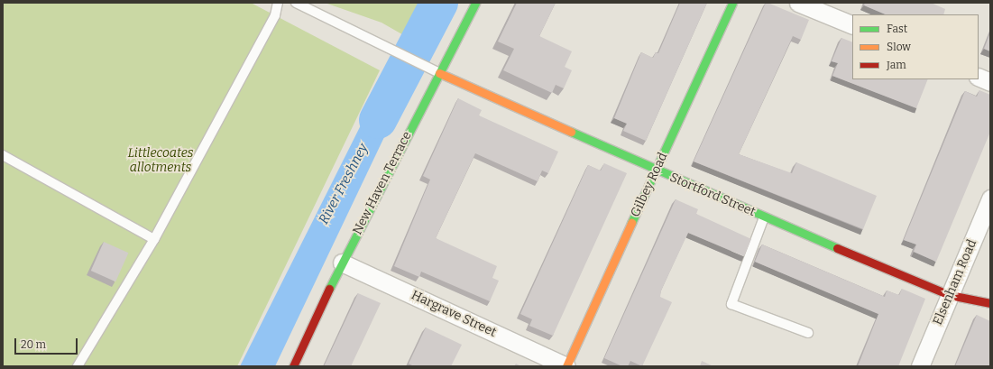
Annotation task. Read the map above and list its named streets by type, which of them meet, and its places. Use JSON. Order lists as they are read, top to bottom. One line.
{"streets":{"street":["New Haven Terrace","Gilbey Road","Stortford Street","Elsenham Road","Hargrave Street"]},"crossings":[["New Haven Terrace","Stortford Street"],["New Haven Terrace","Hargrave Street"],["Gilbey Road","Stortford Street"],["Gilbey Road","Hargrave Street"],["Stortford Street","Elsenham Road"]],"water":["River Freshney"],"parks":["Littlecoates allotments"],"legend":["Fast","Slow","Jam"],"scale_bar":"20 m"}
